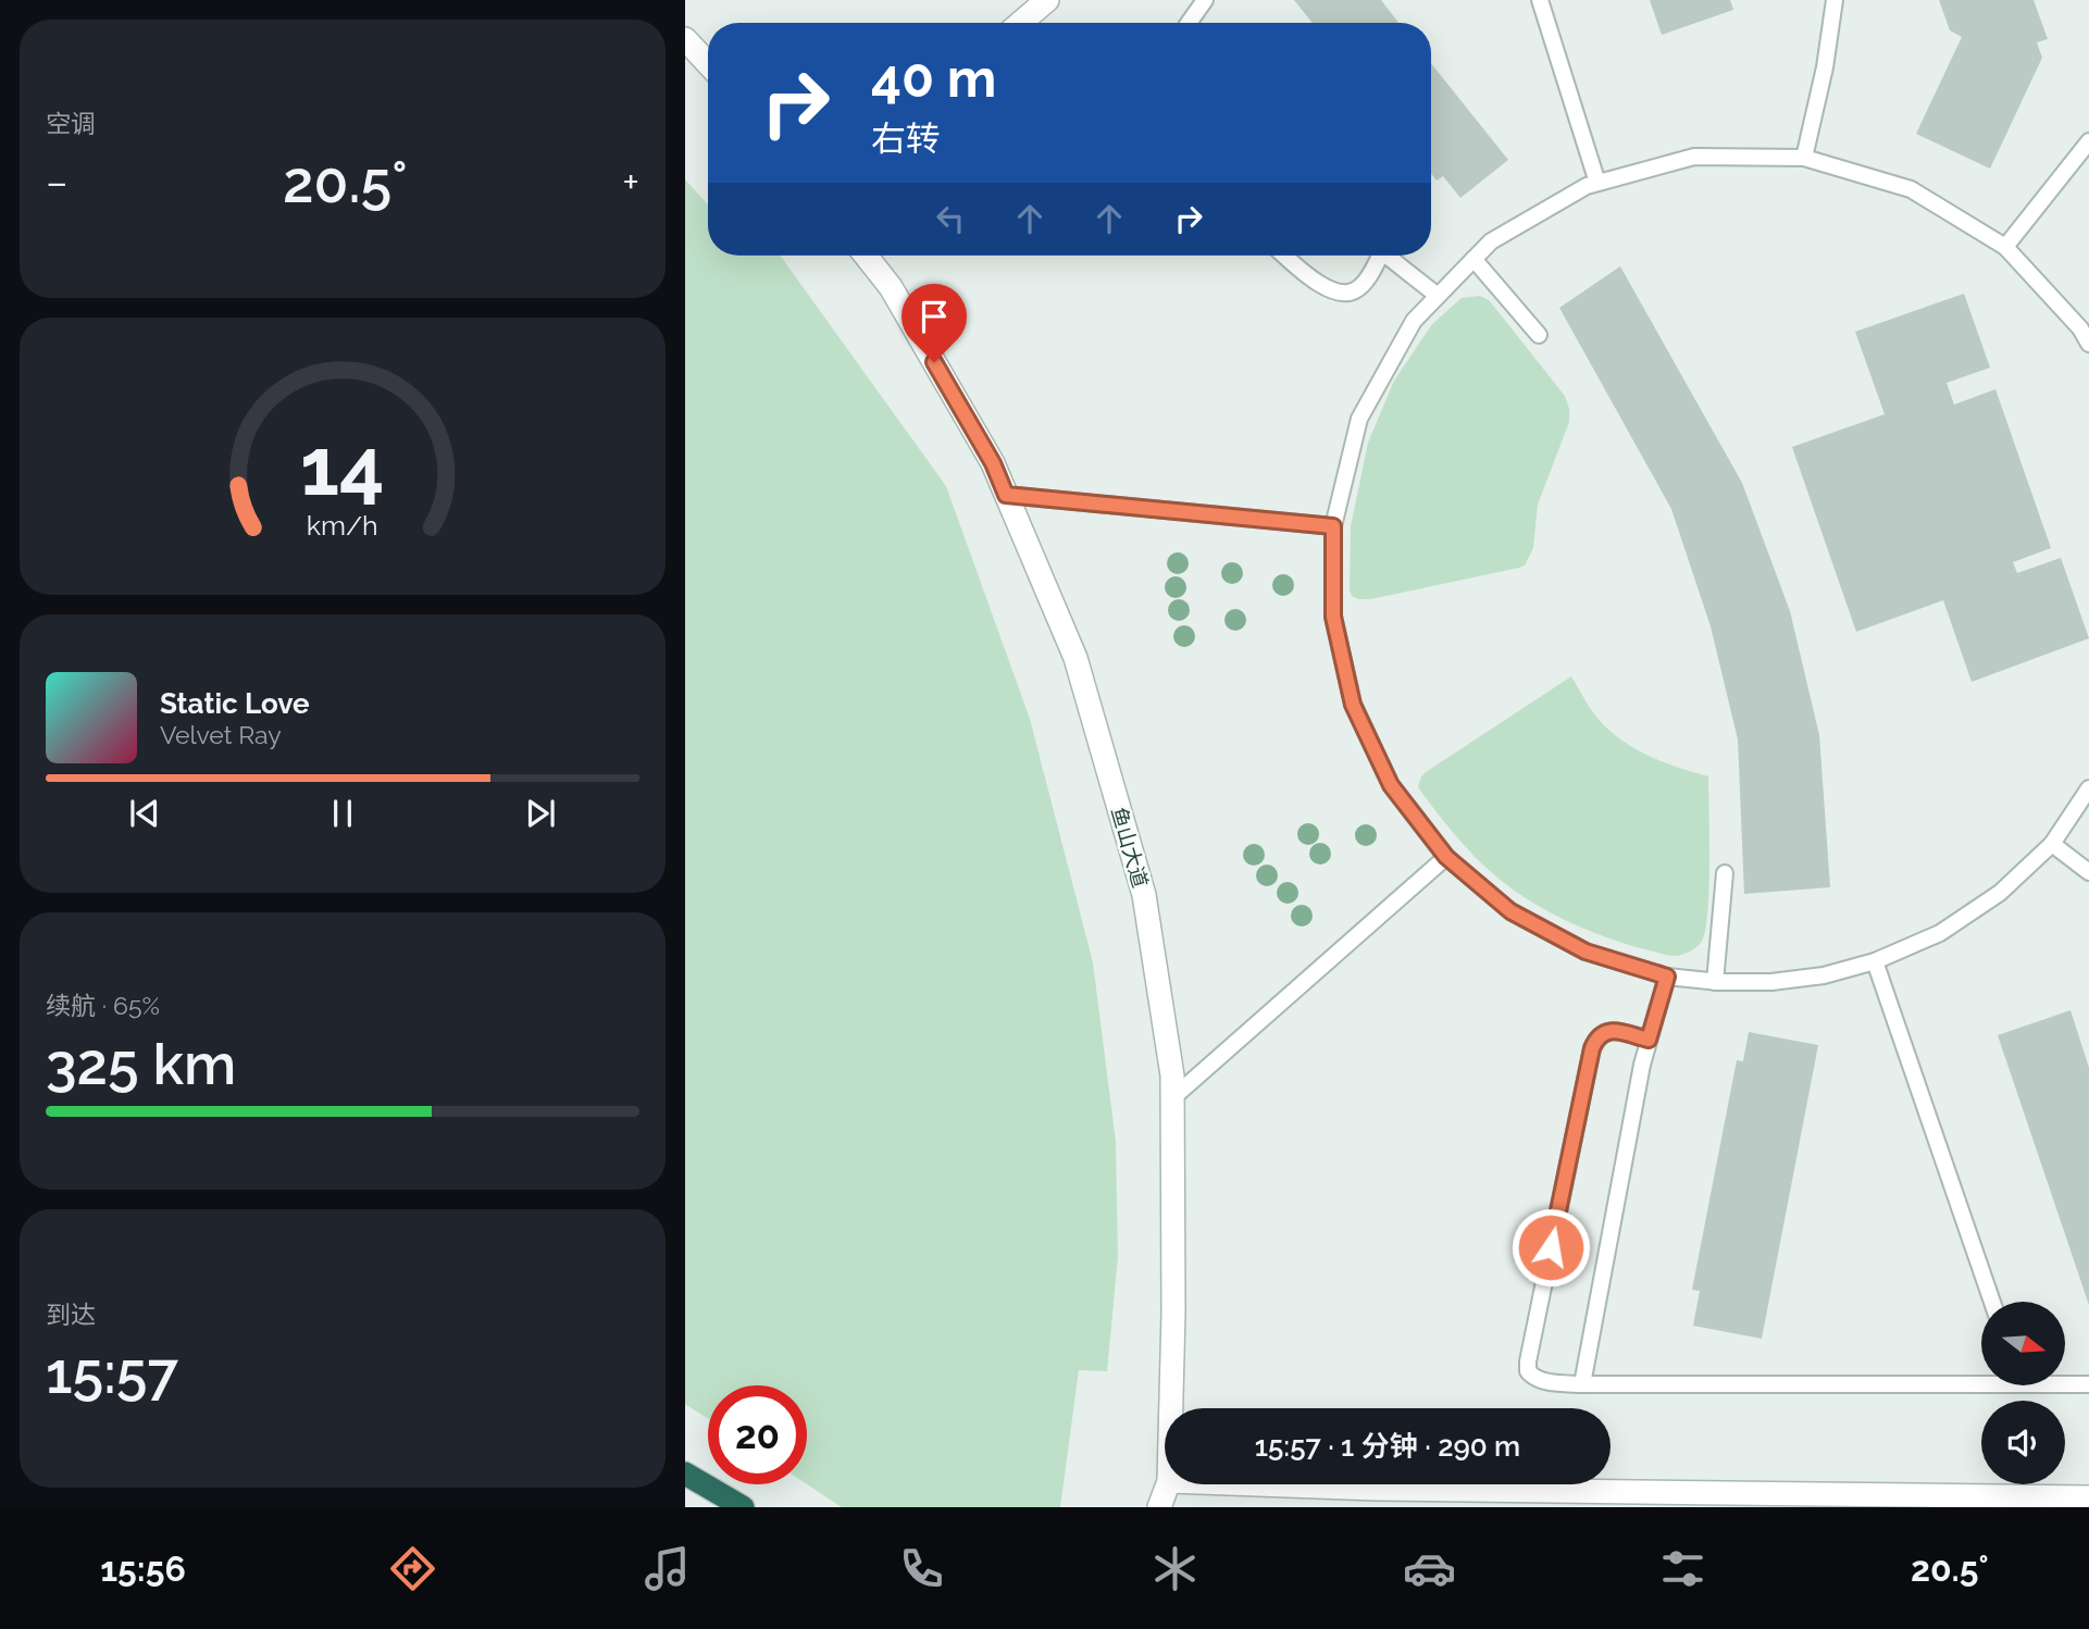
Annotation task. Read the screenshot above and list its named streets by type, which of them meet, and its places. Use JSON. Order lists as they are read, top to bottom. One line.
{"streets":{"street":["鱼山大道"]},"north":"right","page":{"tile":["空调",["续航 · 65%","325 km"],["到达","15:57"]],"turn":["40 m","右转"],"heat":["−","20.5°","+"],"song":["Static Love","Velvet Ray"],"limit":"20","trip":"15:57 · 1 分钟 · 290 m","tabs":["15:56","20.5°"],"gauge":["14","km/h"]}}
